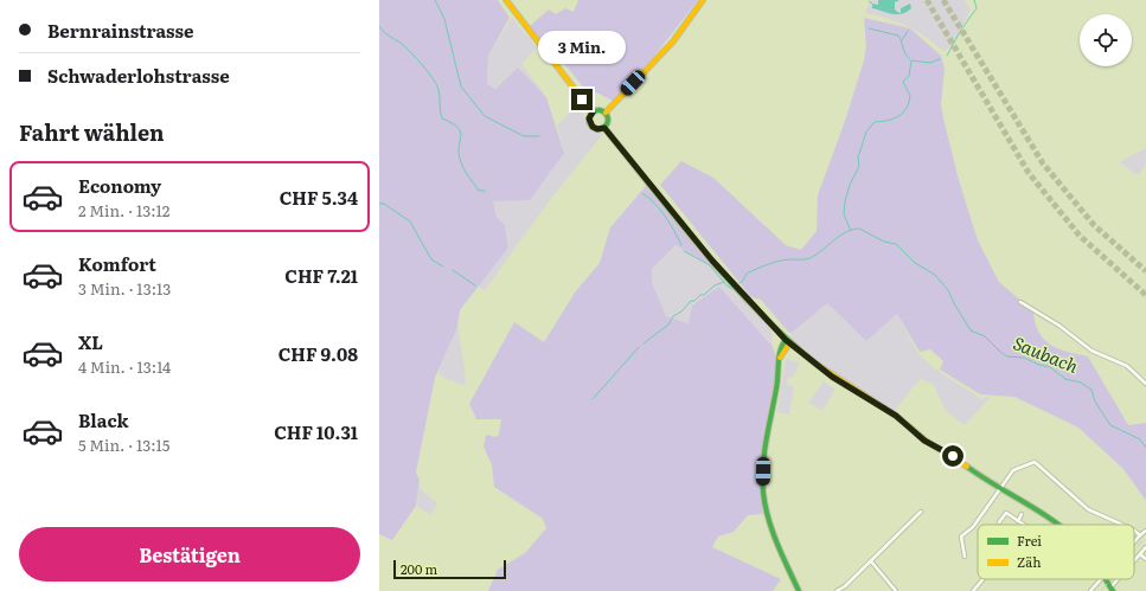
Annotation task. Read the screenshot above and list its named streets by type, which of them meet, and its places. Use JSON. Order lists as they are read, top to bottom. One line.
{"water":["Saubach"],"legend":["Frei","Zäh"],"scale_bar":"200 m","page":{"banner":["Bernrainstrasse","Schwaderlohstrasse"],"bubble":"3 Min.","heading":"Fahrt wählen","list":[{"name":"Economy","note":"2 Min. · 13:12","value":"CHF 5.34"},{"name":"Komfort","note":"3 Min. · 13:13","value":"CHF 7.21"},{"name":"XL","note":"4 Min. · 13:14","value":"CHF 9.08"},{"name":"Black","note":"5 Min. · 13:15","value":"CHF 10.31"}],"buttons":"Bestätigen","scale":"200 m"}}
